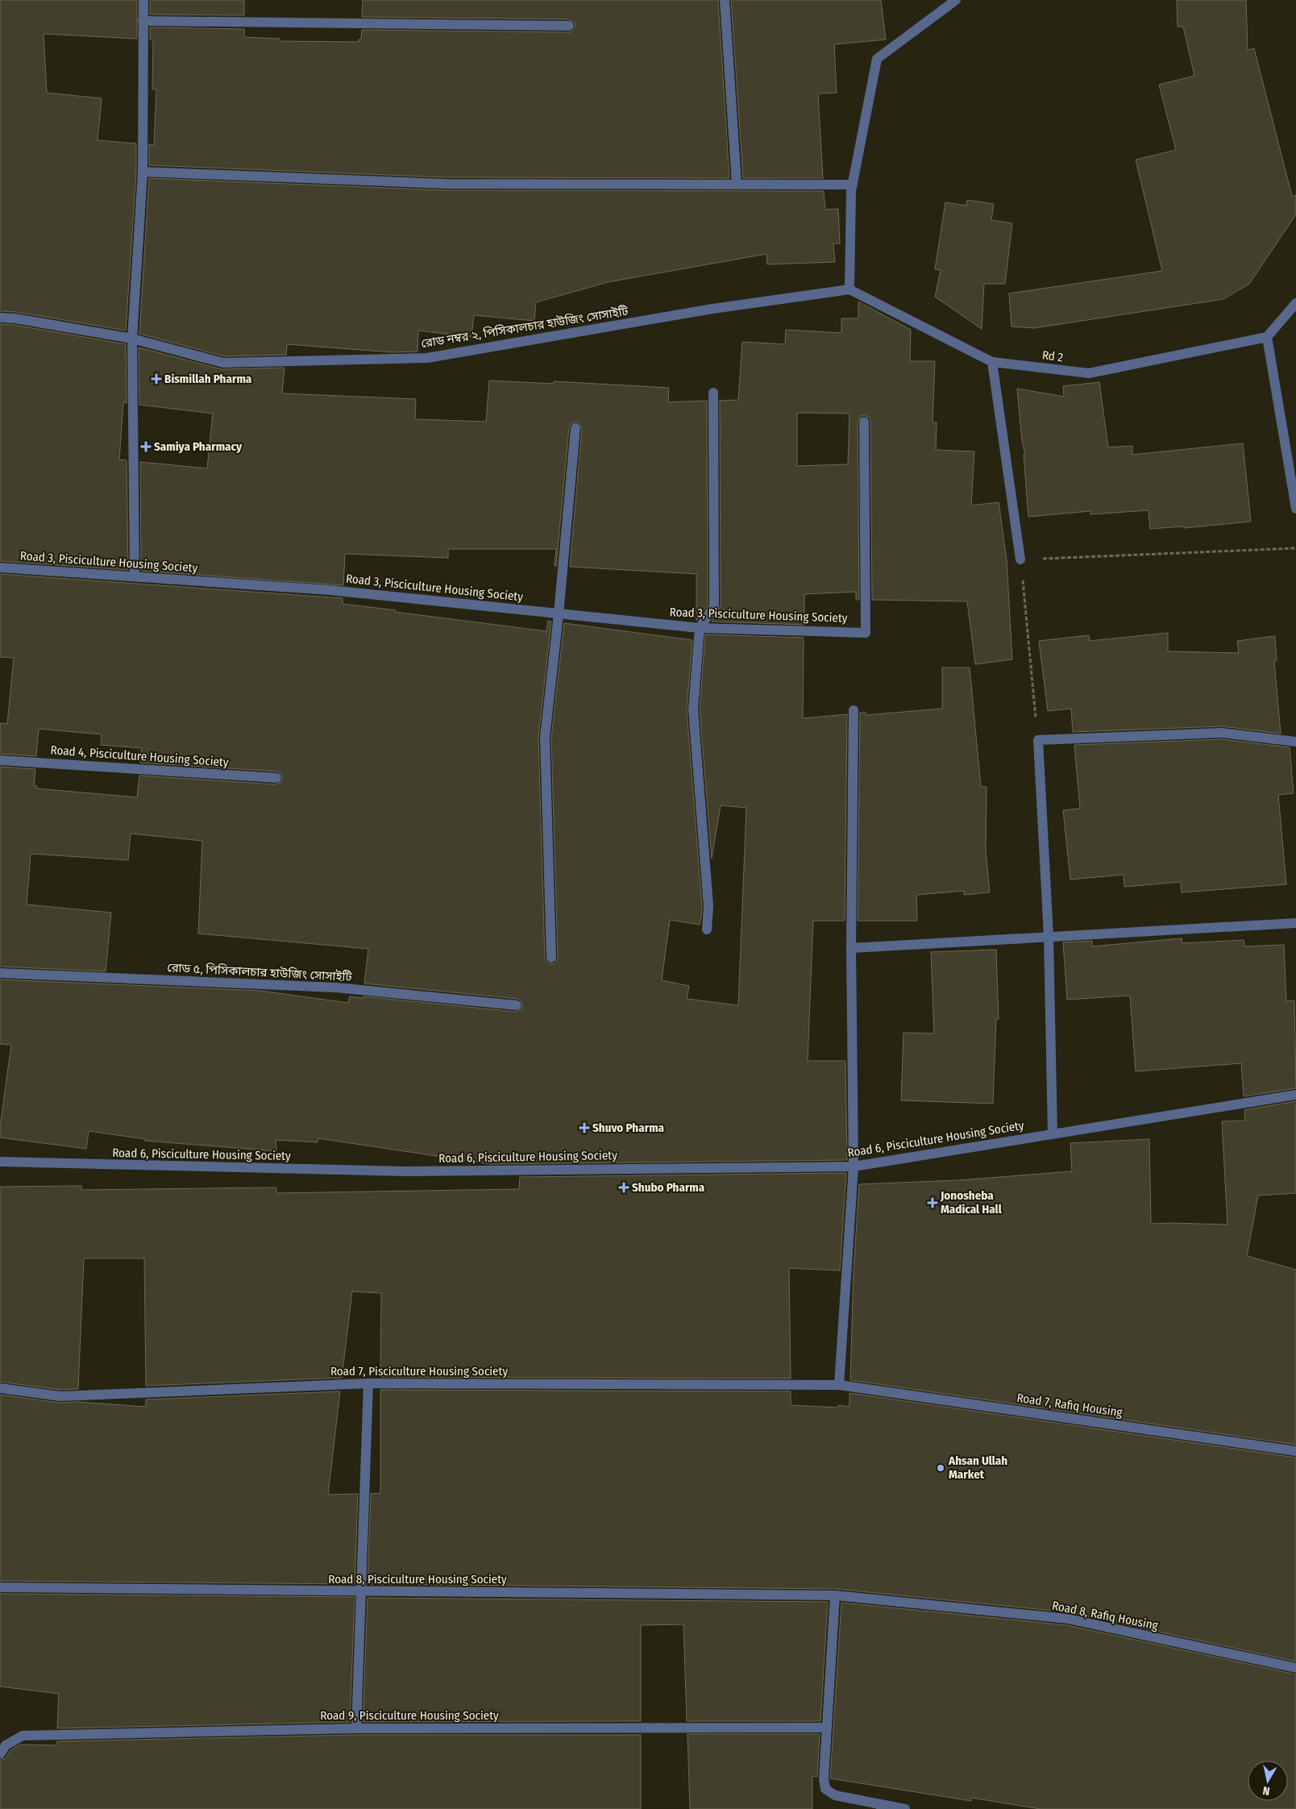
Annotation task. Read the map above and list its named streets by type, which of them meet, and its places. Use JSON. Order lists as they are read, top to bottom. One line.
{"streets":{"street":["রোড নম্বর ২, পিসিকালচার হাউজিং সোসাইটি","Rd 2","Road 3, Pisciculture Housing Society","Road 4, Pisciculture Housing Society","রোড ৫, পিসিকালচার হাউজিং সোসাইটি","Road 6, Pisciculture Housing Society","Road 7, Pisciculture Housing Society","Road 7, Rafiq Housing","Road 8, Pisciculture Housing Society","Road 8, Rafiq Housing","Road 9, Pisciculture Housing Society"]},"crossings":[["রোড নম্বর ২, পিসিকালচার হাউজিং সোসাইটি","Rd 2"],["Road 7, Pisciculture Housing Society","Road 7, Rafiq Housing"],["Road 8, Pisciculture Housing Society","Road 8, Rafiq Housing"]],"places":{"health":["Bismillah Pharma","Samiya Pharmacy","Shuvo Pharma","Shubo Pharma","Jonosheba Madical Hall"],"other":["Ahsan Ullah Market"]},"north":"bottom"}
